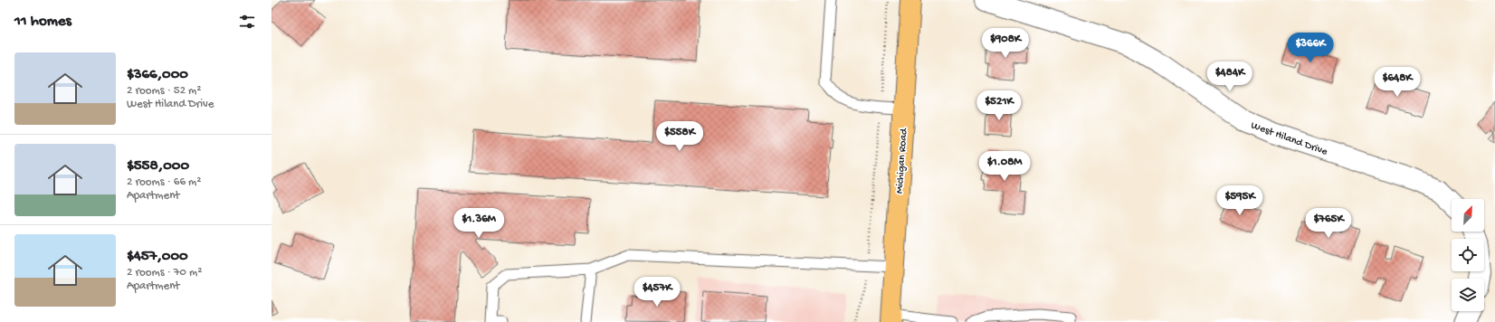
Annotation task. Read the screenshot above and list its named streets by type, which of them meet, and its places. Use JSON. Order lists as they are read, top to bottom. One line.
{"streets":{"main road":["Michigan Road"],"street":["West Hiland Drive"]},"north":"top right","page":{"heading":"11 homes","price":["$908K","$366K","$484K","$648K","$521K","$558K","$1.08M","$595K","$1.36M","$765K","$457K"],"list":[{"name":"$366,000","note":"2 rooms · 52 m² · West Hiland Drive"},{"name":"$558,000","note":"2 rooms · 66 m² · Apartment"},{"name":"$457,000","note":"2 rooms · 70 m² · Apartment"}]}}
